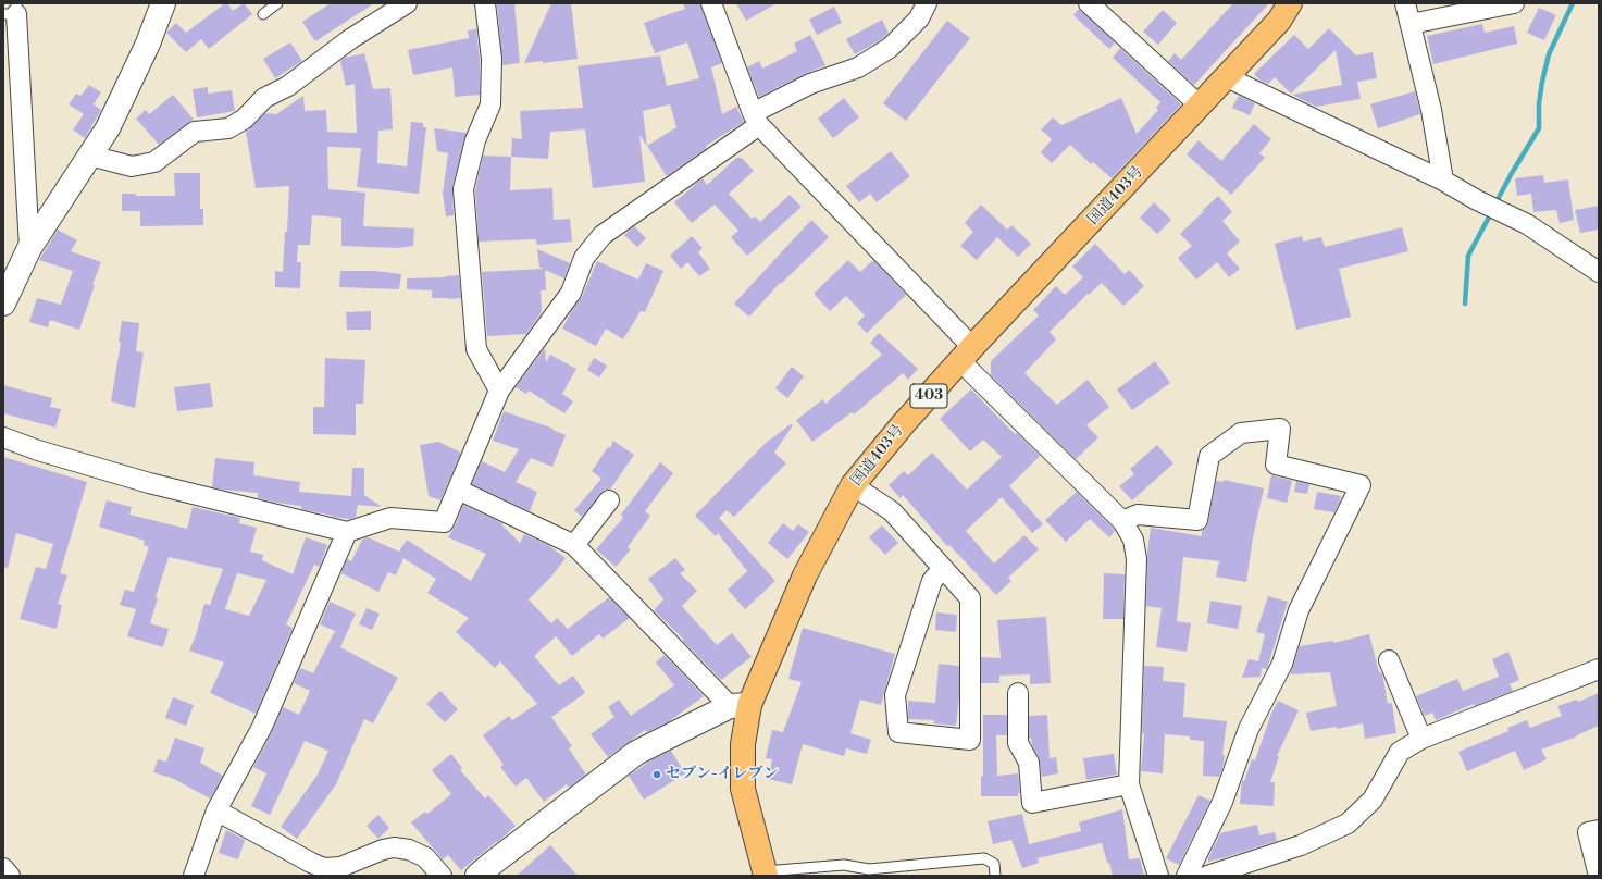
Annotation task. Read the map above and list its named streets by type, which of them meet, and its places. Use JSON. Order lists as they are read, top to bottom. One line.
{"streets":{"highway":["国道403号","403"]},"places":["セブン-イレブン"]}
